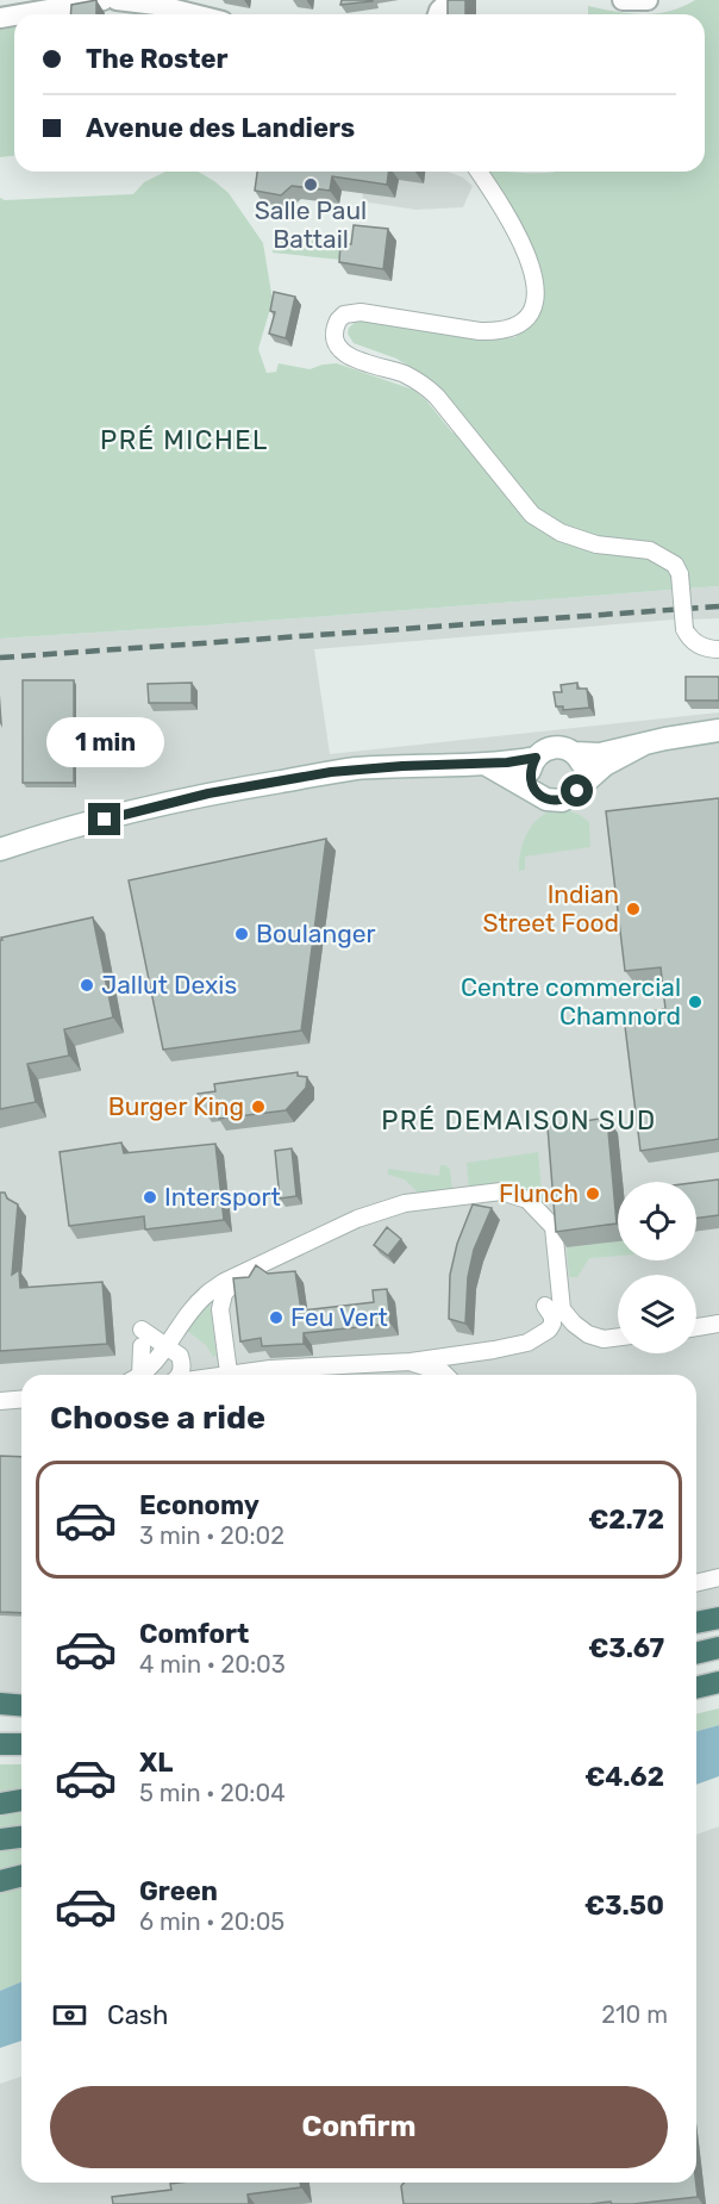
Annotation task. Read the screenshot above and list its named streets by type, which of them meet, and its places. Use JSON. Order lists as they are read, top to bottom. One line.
{"districts":["PRÉ MICHEL","PRÉ DEMAISON SUD"],"places":["Salle Paul Battail","Indian Street Food","Boulanger","Jallut Dexis","Centre commercial Chamnord","Burger King","Flunch","Intersport","Feu Vert"],"page":{"banner":["The Roster","Avenue des Landiers"],"bubble":"1 min","heading":"Choose a ride","list":[{"name":"Economy","note":"3 min · 20:02","value":"€2.72"},{"name":"Comfort","note":"4 min · 20:03","value":"€3.67"},{"name":"XL","note":"5 min · 20:04","value":"€4.62"},{"name":"Green","note":"6 min · 20:05","value":"€3.50"}],"pay":["Cash","210 m"],"buttons":"Confirm"}}
